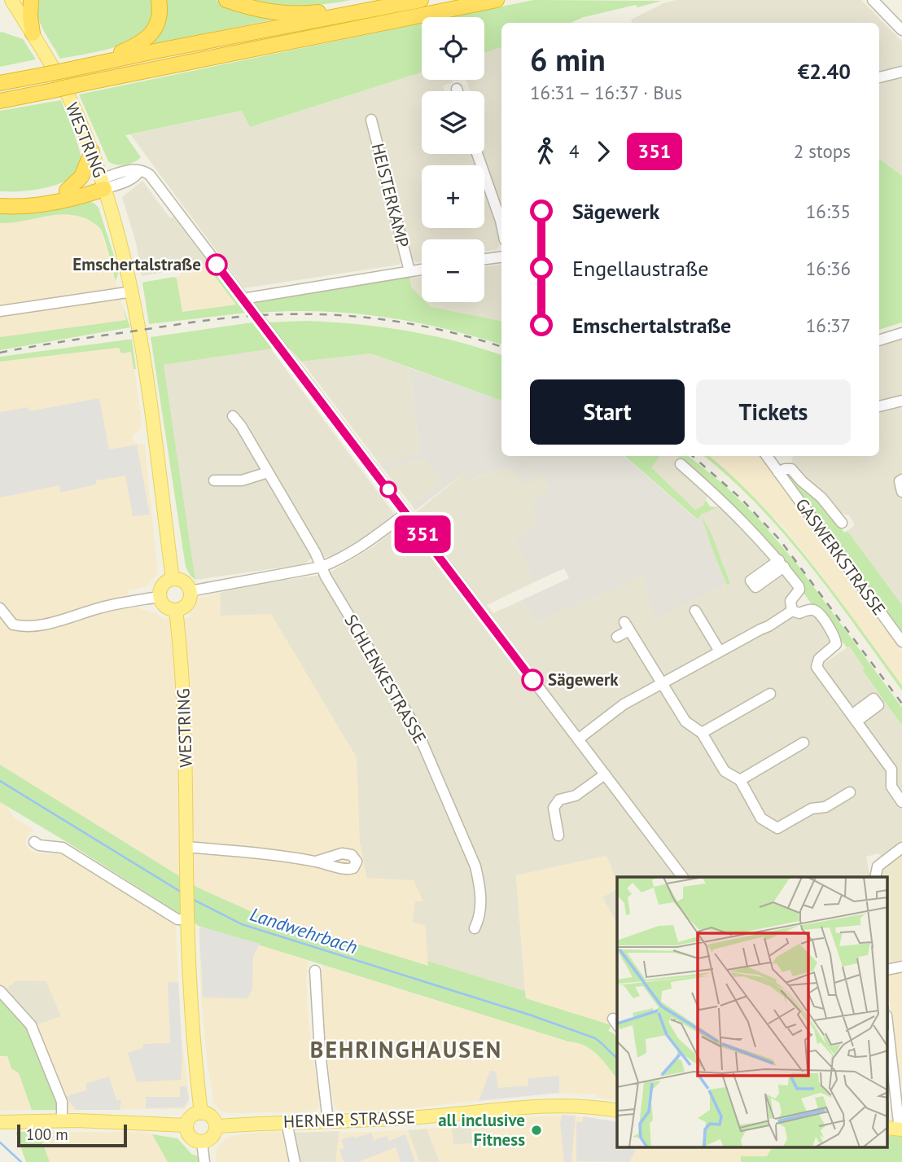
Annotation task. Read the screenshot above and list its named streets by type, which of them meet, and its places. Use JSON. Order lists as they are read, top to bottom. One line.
{"streets":{"main road":["WESTRING","HERNER STRASSE"],"street":["HEISTERKAMP","GASWERKSTRASSE","SCHLENKESTRASSE"]},"crossings":[["WESTRING","HERNER STRASSE"]],"districts":["BEHRINGHAUSEN"],"water":["Landwehrbach"],"places":["Emschertalstraße","Sägewerk","all inclusive Fitness"],"lines":["bus line 351"],"scale_bar":"100 m","page":{"on_map":"351","map_buttons":["+","−"],"heading":["6 min","16:31 – 16:37 · Bus","€2.40"],"legs":["4","351","2 stops"],"list":[{"name":"Sägewerk","value":"16:35"},{"name":"Engellaustraße","value":"16:36"},{"name":"Emschertalstraße","value":"16:37"}],"buttons":["Start","Tickets"],"scale":"100 m"}}
